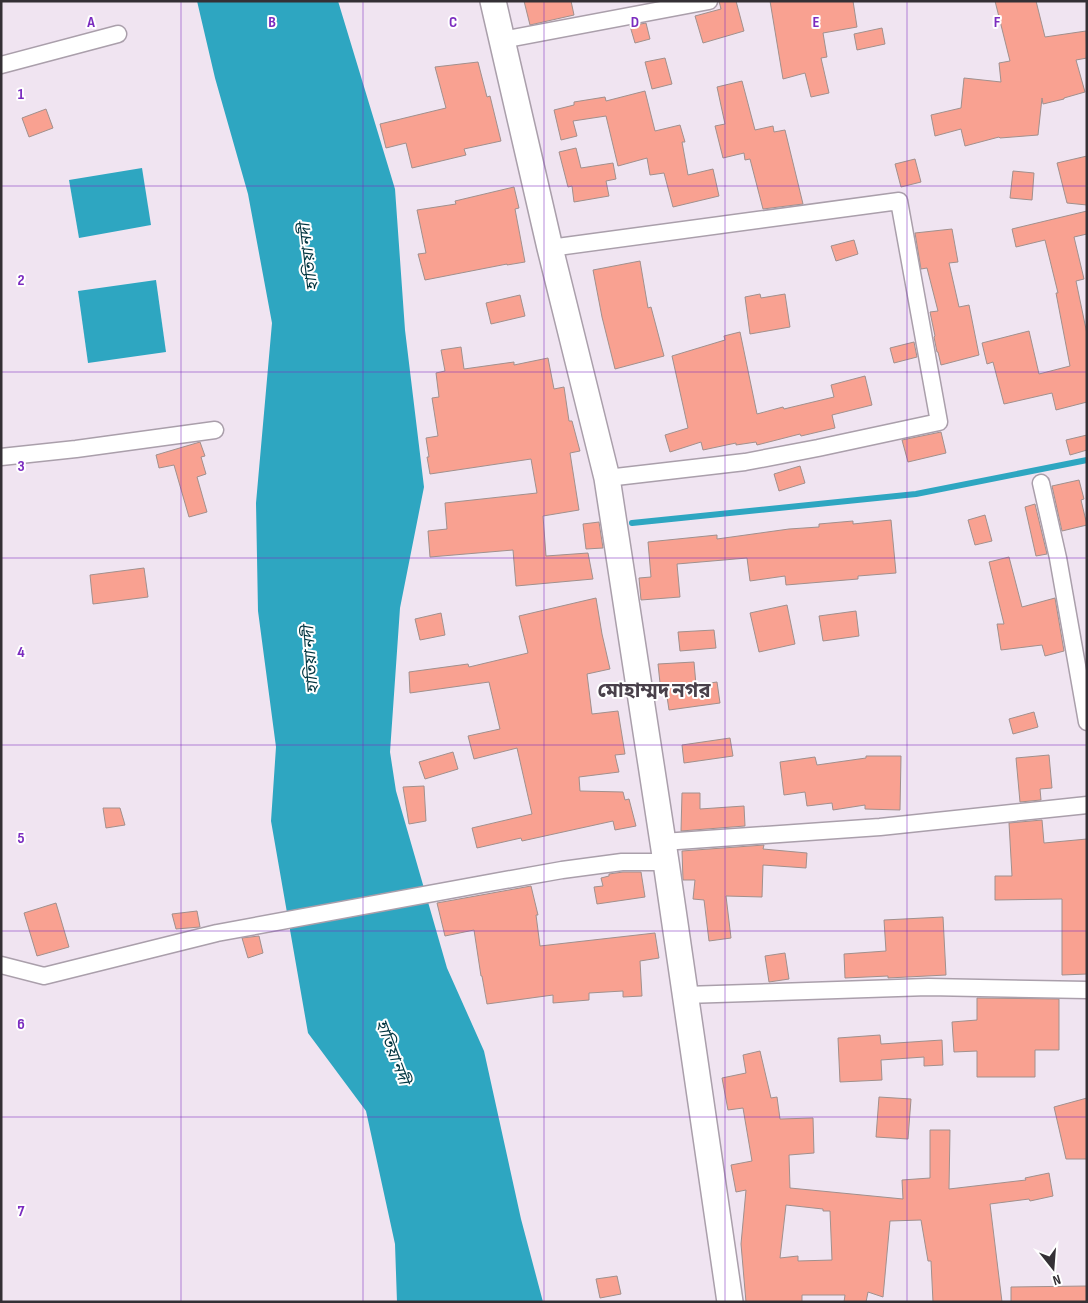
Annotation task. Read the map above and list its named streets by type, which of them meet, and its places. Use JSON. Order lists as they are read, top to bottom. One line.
{"districts":["মোহাম্মদ নগর"],"water":["হাতিয়া নদী"],"north":"bottom","grid":{"columns":["A","B","C","D","E","F"],"rows":["1","2","3","4","5","6","7"]}}
